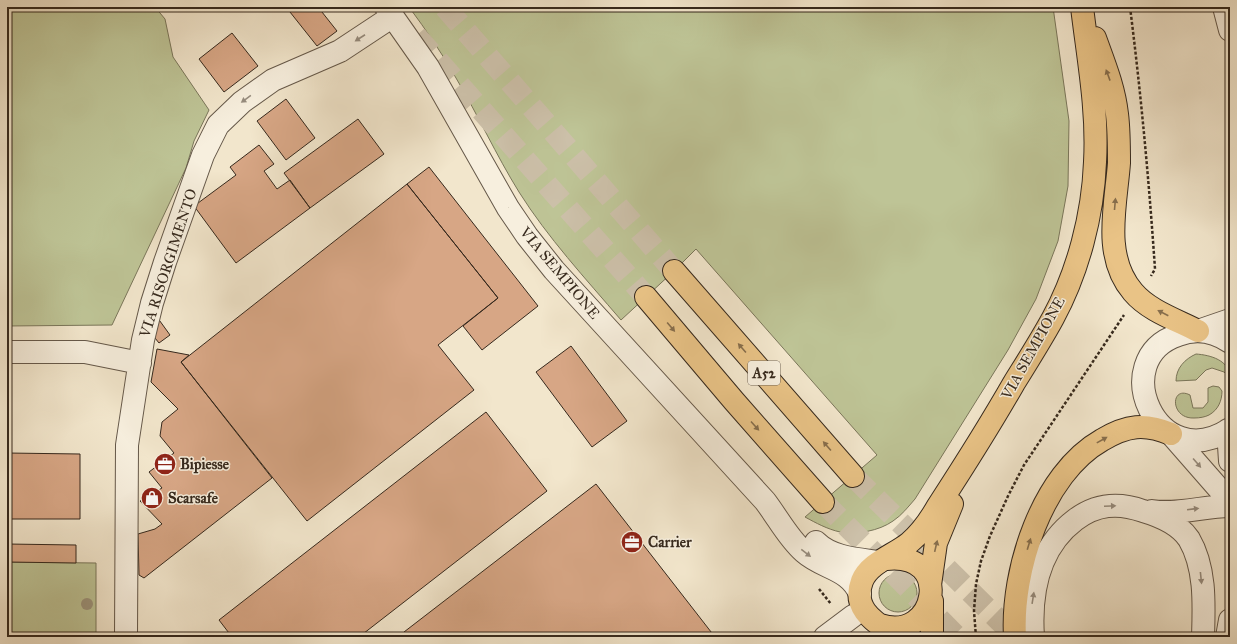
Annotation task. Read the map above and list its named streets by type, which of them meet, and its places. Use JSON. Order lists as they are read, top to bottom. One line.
{"streets":{"main road":["VIA SEMPIONE","A52"],"street":["VIA RISORGIMENTO"]},"crossings":[["VIA RISORGIMENTO","VIA SEMPIONE"]],"one_way":["VIA RISORGIMENTO"],"places":{"office":["Bipiesse","Carrier"],"shop":["Scarsafe"]}}
